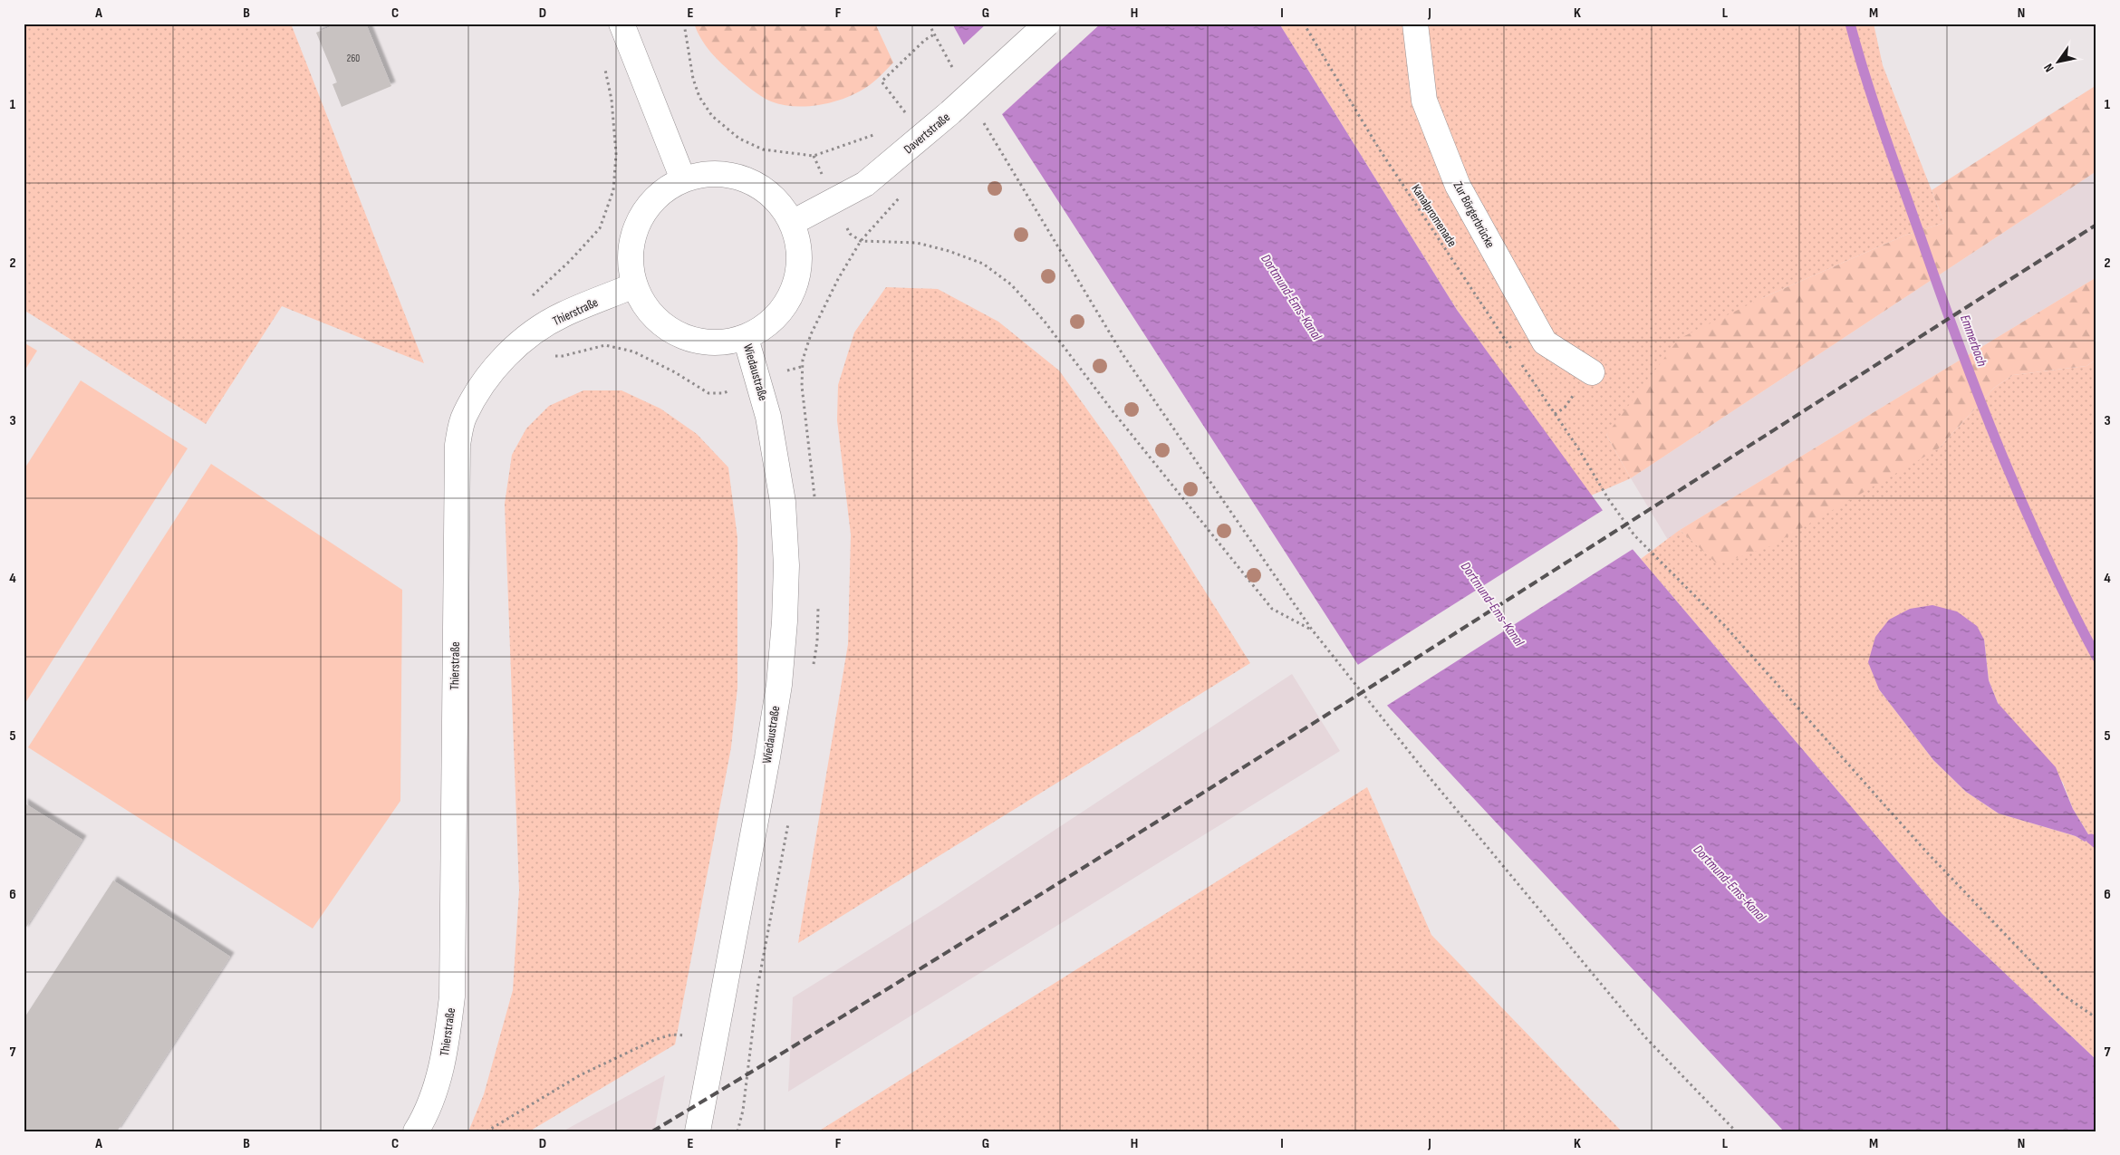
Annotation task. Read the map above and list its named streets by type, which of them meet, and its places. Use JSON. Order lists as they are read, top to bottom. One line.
{"streets":{"street":["Davertstraße","Zur Börgerbrücke","Thierstraße","Wiedaustraße"],"path":["Kanalpromenade"]},"water":["Dortmund-Ems-Kanal","Emmerbach"],"house_numbers":["260"],"north":"bottom left","grid":{"columns":["A","B","C","D","E","F","G","H","I","J","K","L","M","N"],"rows":["1","2","3","4","5","6","7"]}}
